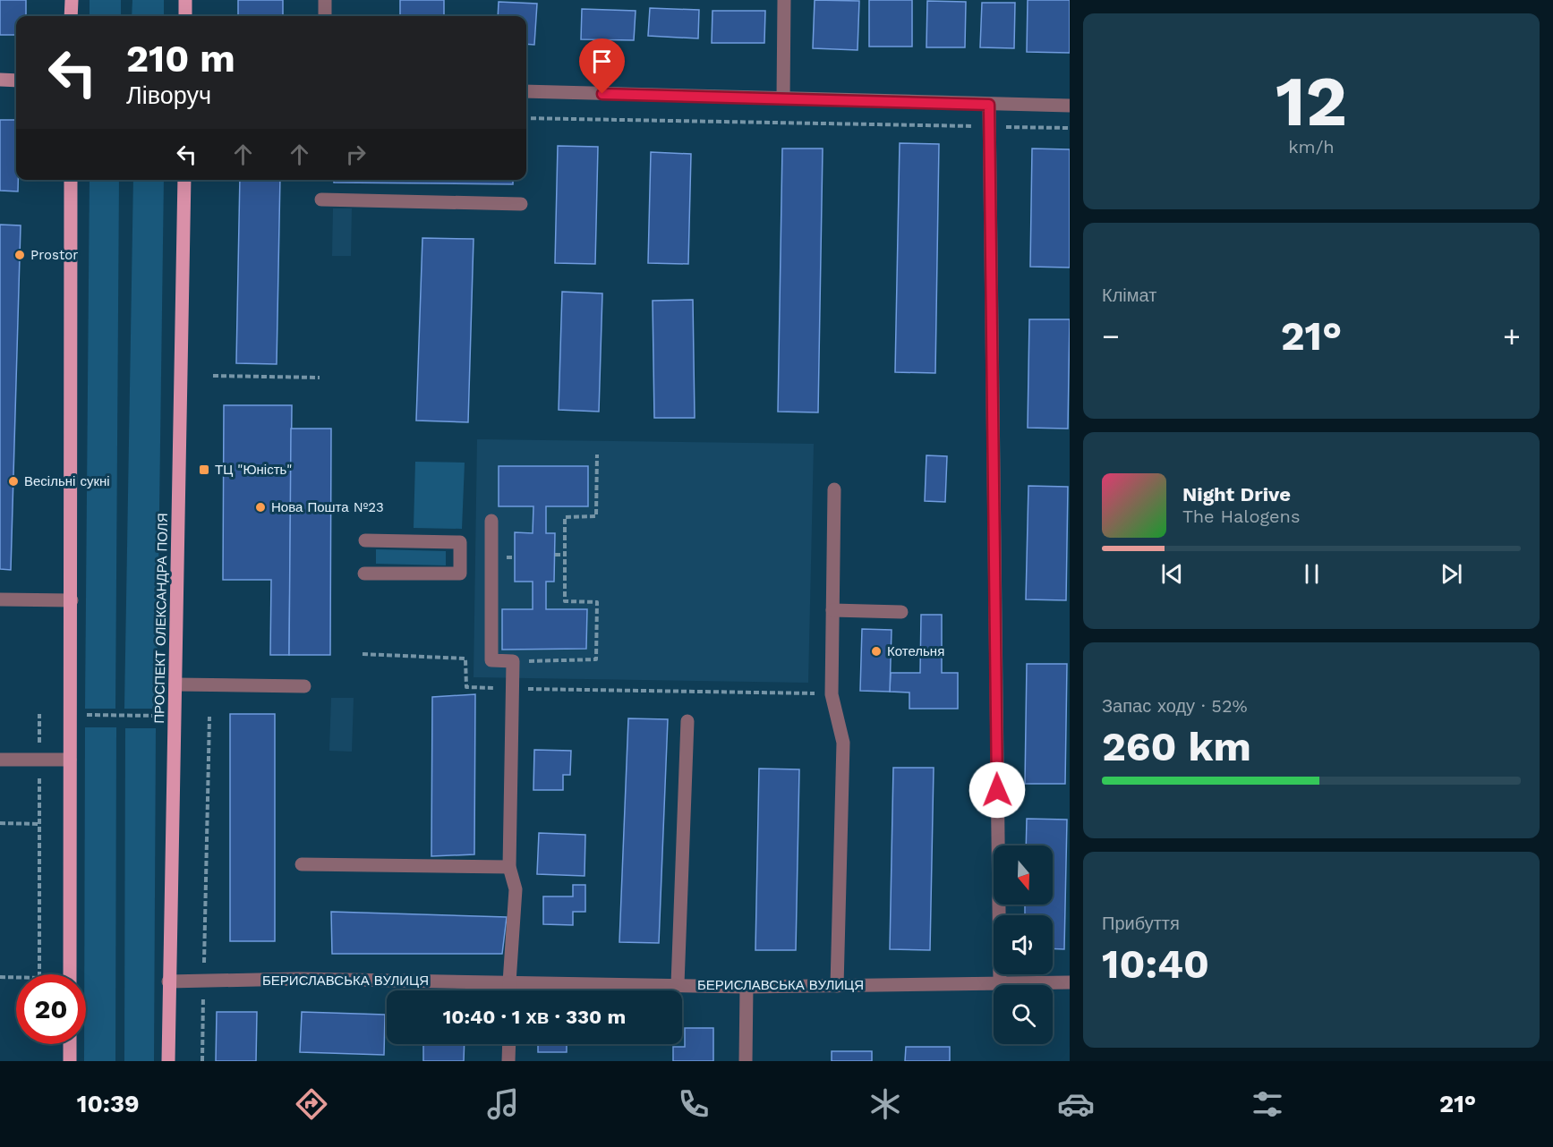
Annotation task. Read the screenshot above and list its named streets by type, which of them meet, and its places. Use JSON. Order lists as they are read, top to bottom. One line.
{"streets":{"main road":["ПРОСПЕКТ ОЛЕКСАНДРА ПОЛЯ"],"street":["БЕРИСЛАВСЬКА ВУЛИЦЯ"]},"crossings":[["ПРОСПЕКТ ОЛЕКСАНДРА ПОЛЯ","БЕРИСЛАВСЬКА ВУЛИЦЯ"]],"places":{"other":["Prostor","Весільні сукні","Нова Пошта №23","Котельня"],"transit":["ТЦ \"Юність\""]},"north":"bottom","page":{"tile":[["12","km/h"],"Клімат",["Запас ходу · 52%","260 km"],["Прибуття","10:40"]],"turn":["210 m","Ліворуч"],"heat":["−","21°","+"],"song":["Night Drive","The Halogens"],"limit":"20","trip":"10:40 · 1 хв · 330 m","tabs":["10:39","21°"]}}
